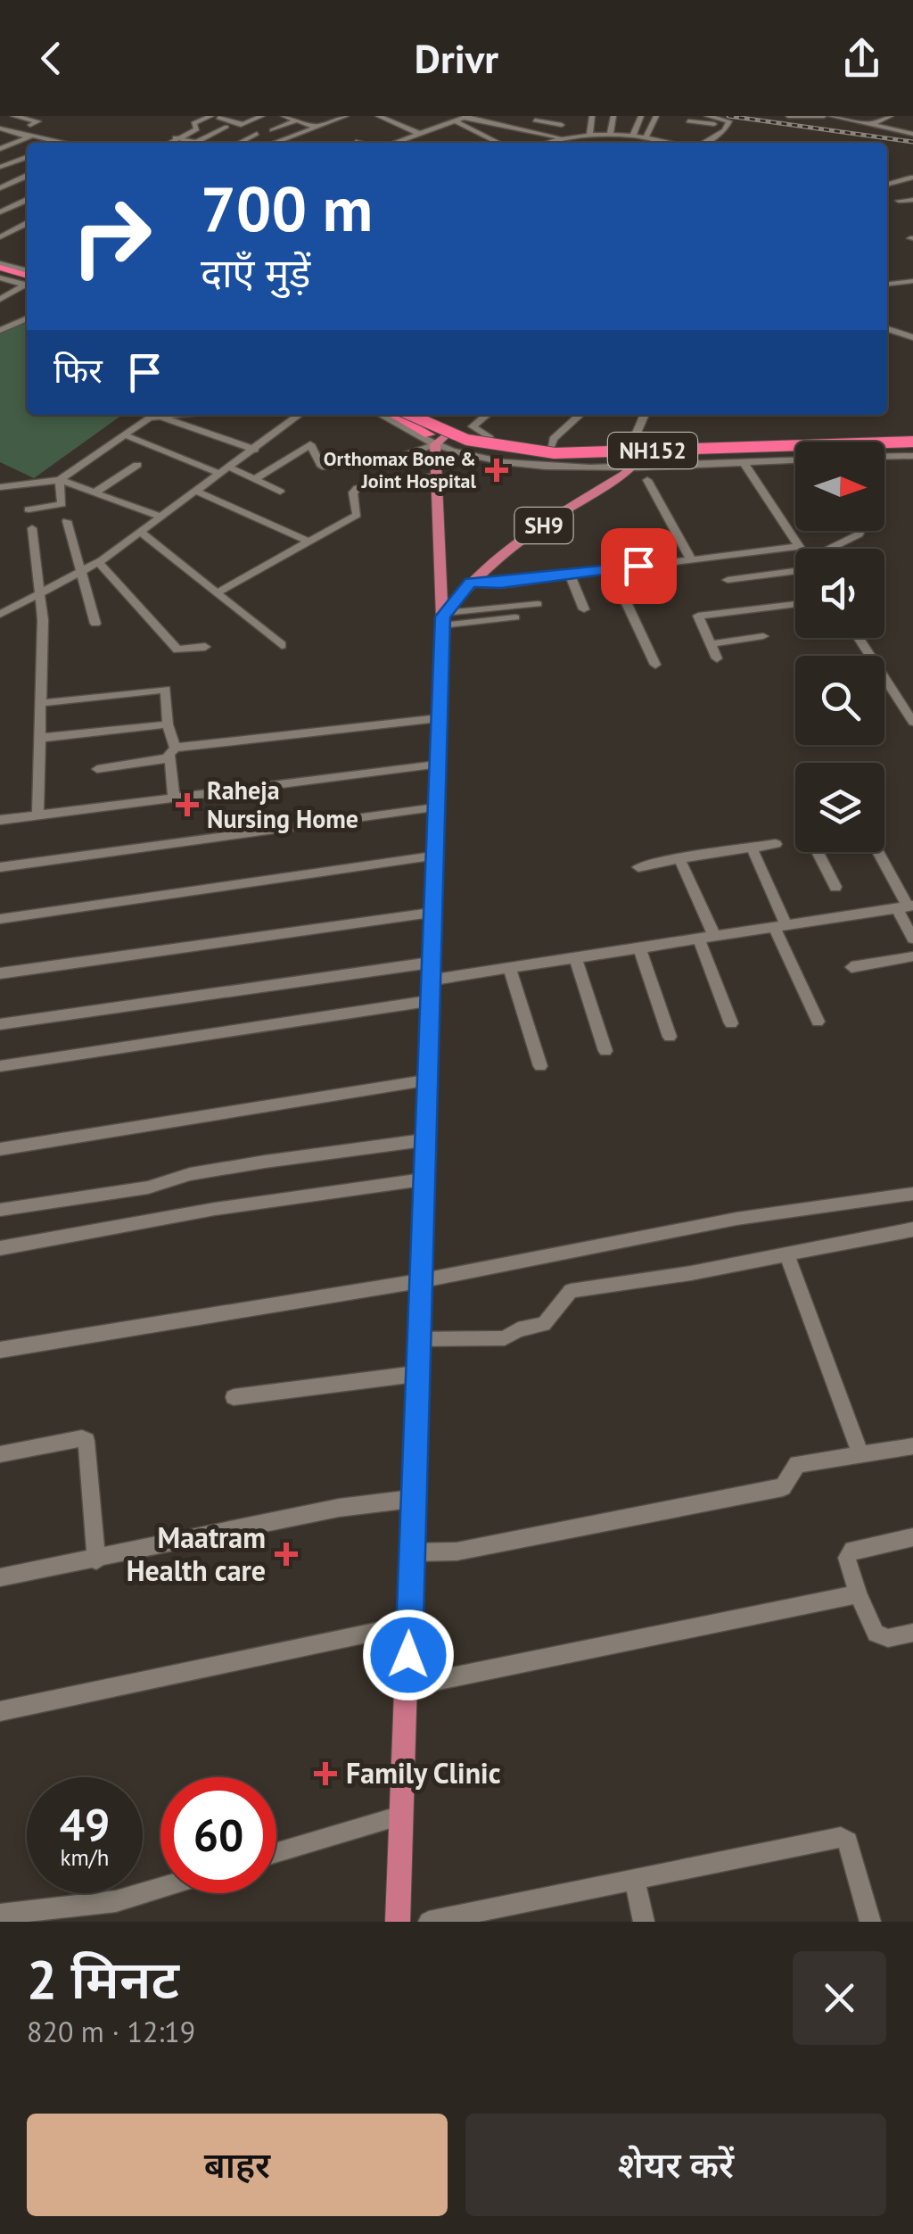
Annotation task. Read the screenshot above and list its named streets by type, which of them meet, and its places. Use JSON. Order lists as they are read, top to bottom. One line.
{"streets":{"highway":["NH152"],"main road":["SH9"]},"places":{"health":["Orthomax Bone & Joint Hospital","Raheja Nursing Home","Maatram Health care","Family Clinic"]},"north":"right","page":{"header":"Drivr","turn":["700 m","दाएँ मुड़ें"],"then":"फिर","speed":"49 km/h","limit":"60","heading":["2 मिनट","820 m · 12:19"],"buttons":["बाहर","शेयर करें"]}}
